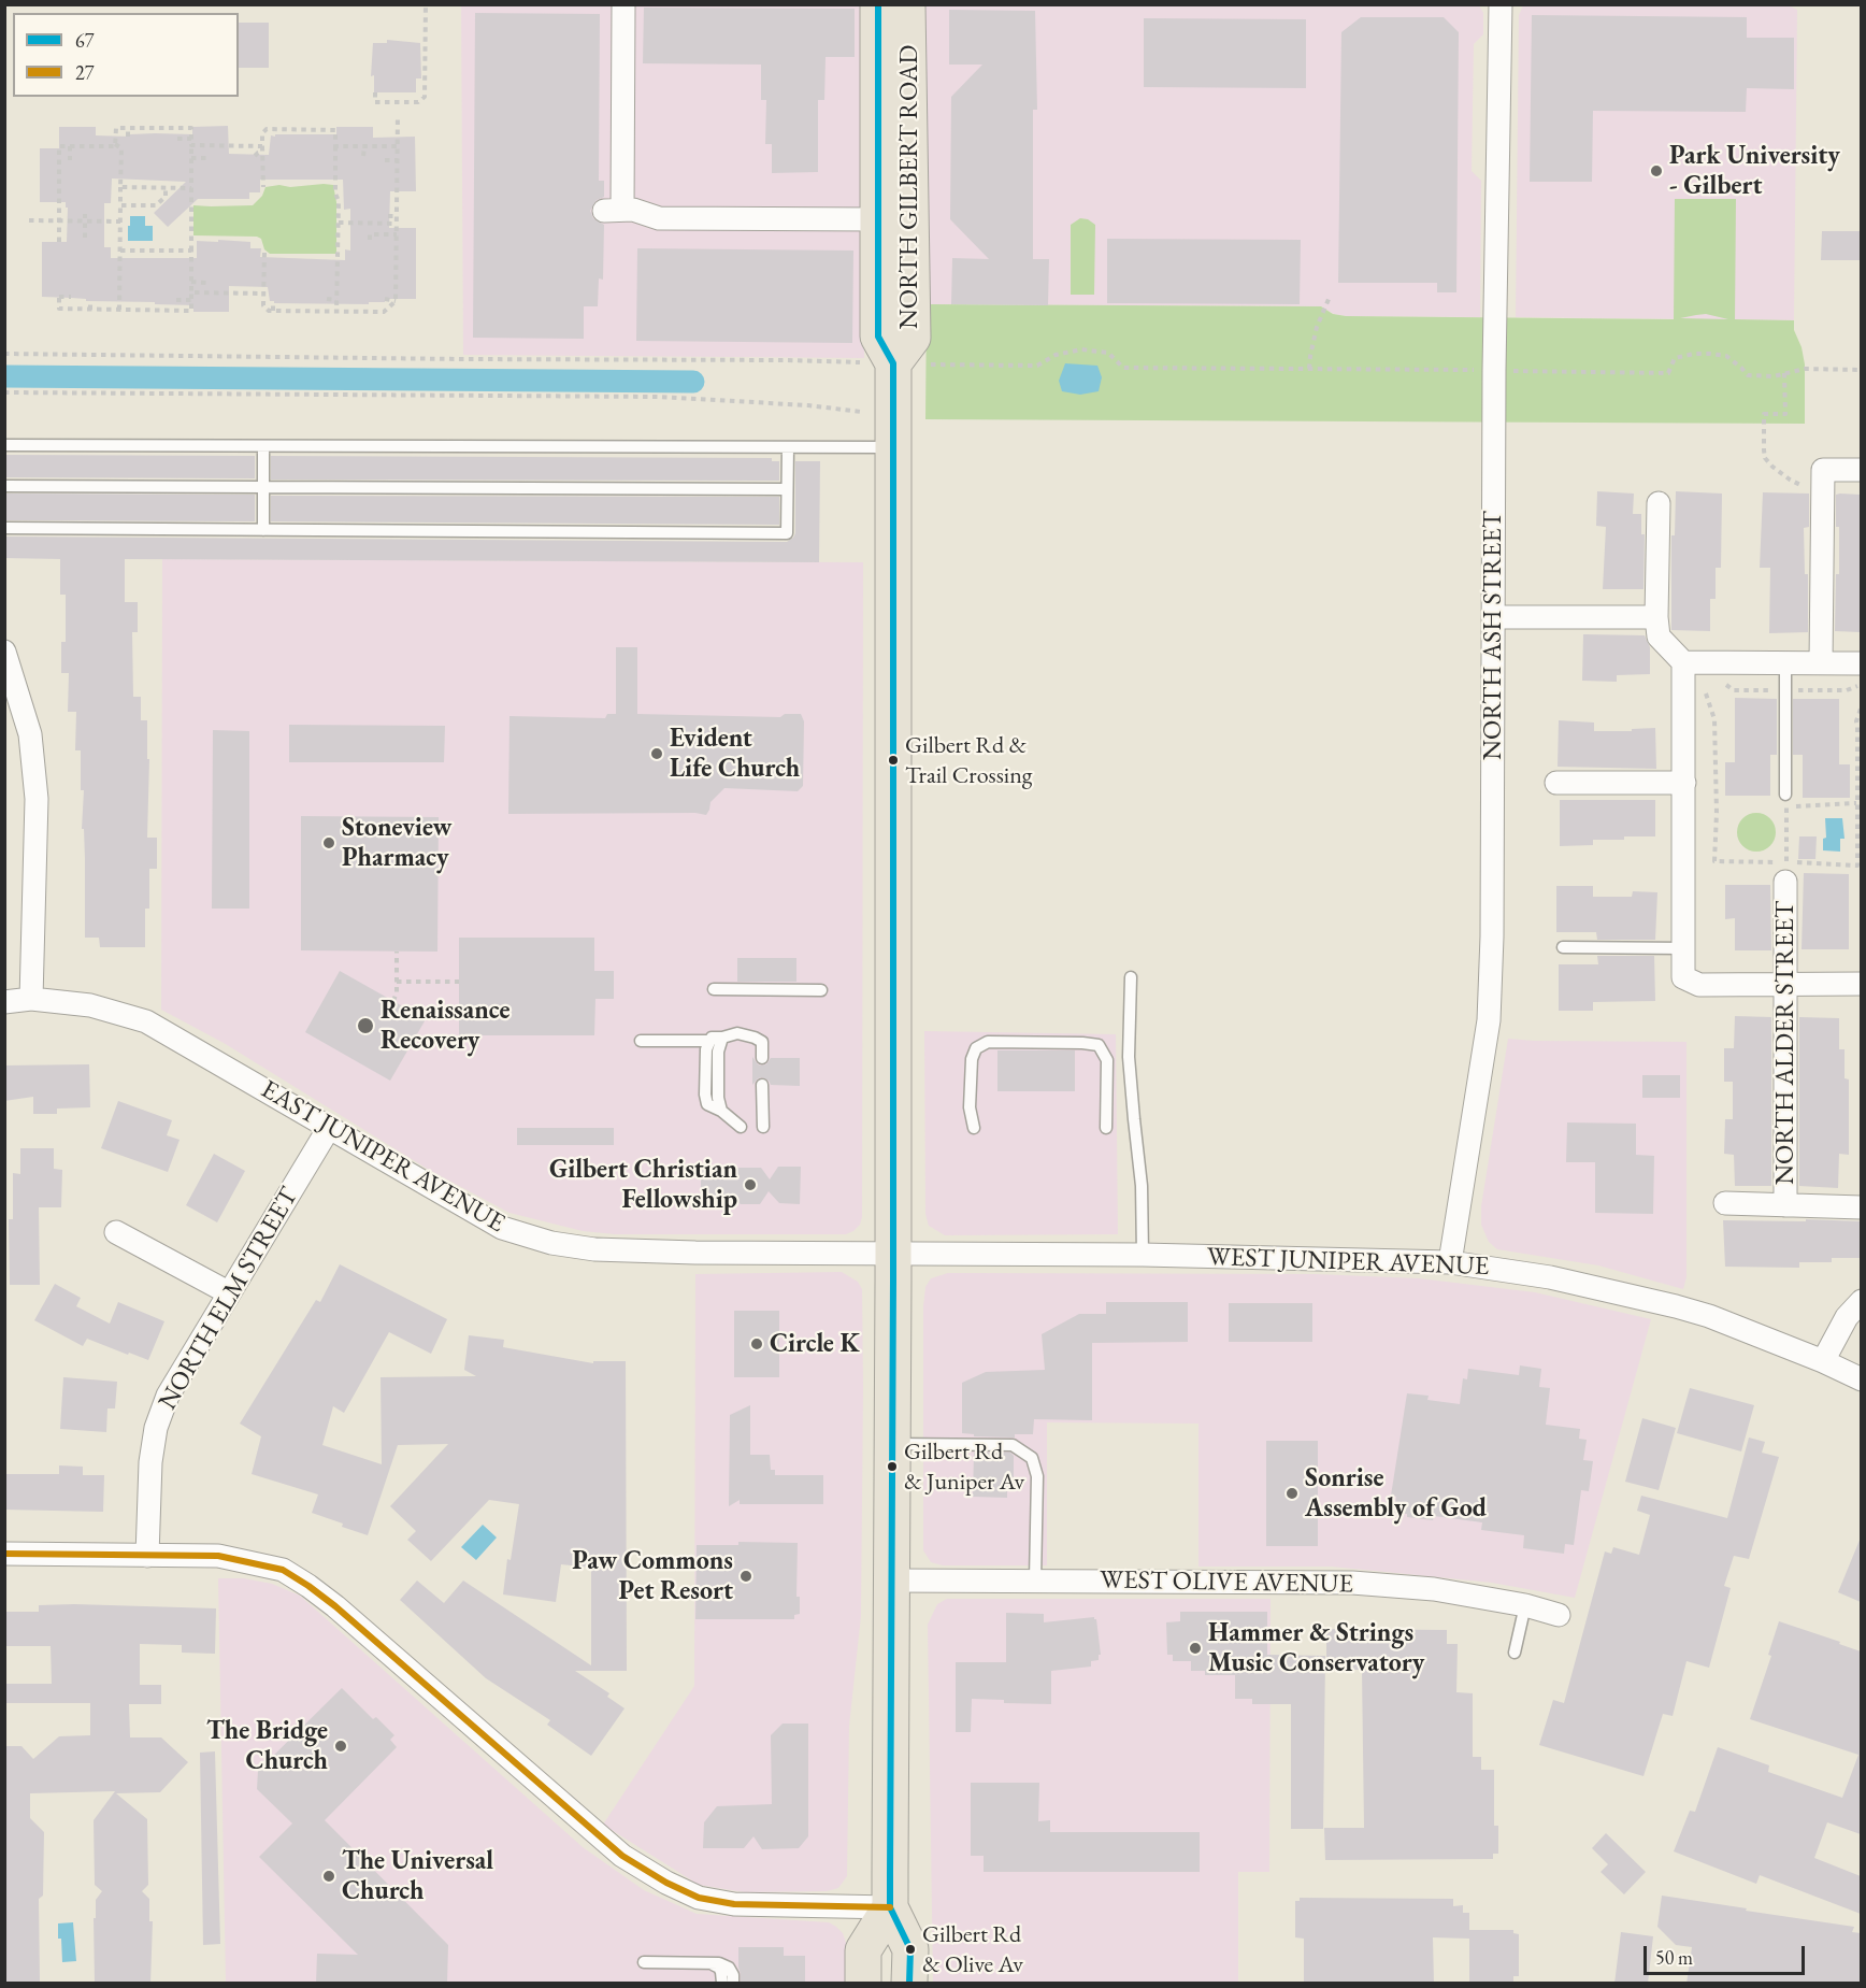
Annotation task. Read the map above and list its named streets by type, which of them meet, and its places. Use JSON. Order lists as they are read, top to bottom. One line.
{"streets":{"main road":["NORTH GILBERT ROAD"],"street":["NORTH ASH STREET","NORTH ALDER STREET","EAST JUNIPER AVENUE","WEST JUNIPER AVENUE","NORTH ELM STREET","WEST OLIVE AVENUE"]},"crossings":[["NORTH GILBERT ROAD","EAST JUNIPER AVENUE"],["NORTH GILBERT ROAD","WEST JUNIPER AVENUE"],["NORTH GILBERT ROAD","WEST OLIVE AVENUE"],["NORTH ASH STREET","WEST JUNIPER AVENUE"],["EAST JUNIPER AVENUE","WEST JUNIPER AVENUE"],["EAST JUNIPER AVENUE","NORTH ELM STREET"]],"places":["Park University - Gilbert","Evident Life Church","Gilbert Rd & Trail Crossing","Stoneview Pharmacy","Renaissance Recovery","Gilbert Christian Fellowship","Circle K","Gilbert Rd & Juniper Av","Sonrise Assembly of God","Paw Commons Pet Resort","Hammer & Strings Music Conservatory","The Bridge Church","The Universal Church","Gilbert Rd & Olive Av"],"lines":["transit line 67","transit line 27"],"legend":["67","27"],"scale_bar":"50 m"}
